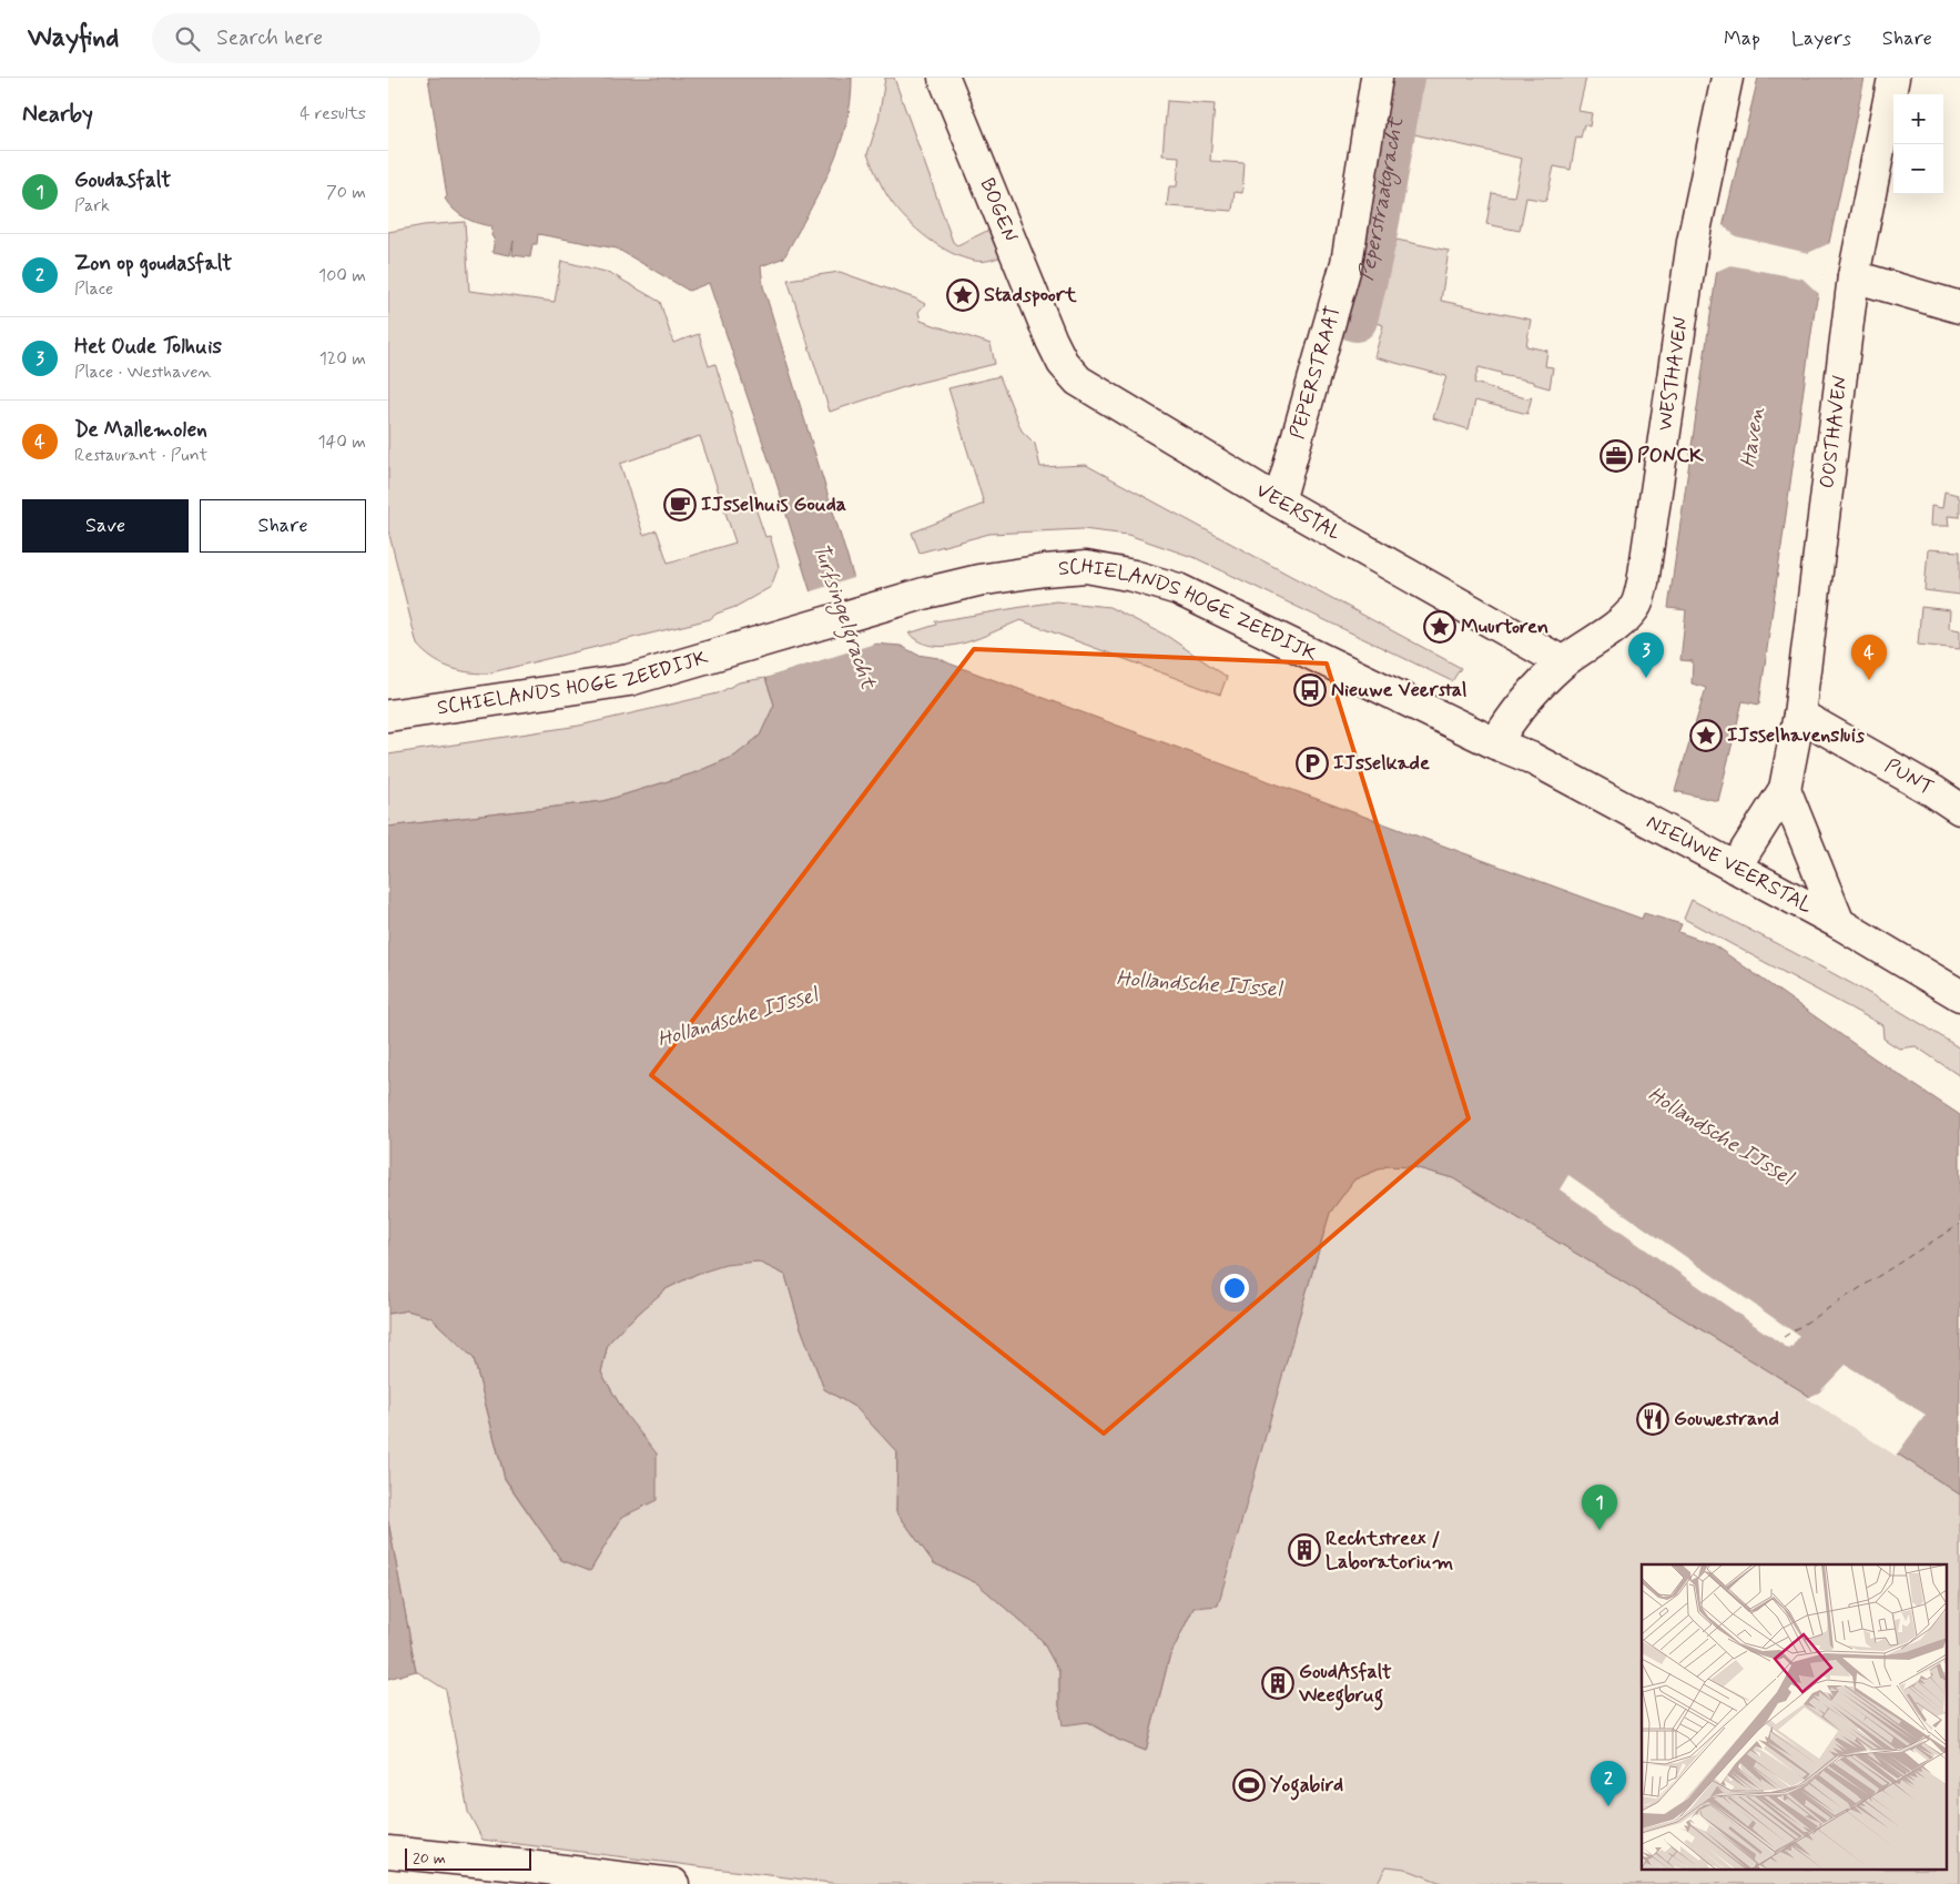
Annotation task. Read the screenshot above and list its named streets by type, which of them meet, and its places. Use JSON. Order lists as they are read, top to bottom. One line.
{"streets":{"street":["BOGEN","PEPERSTRAAT","WESTHAVEN","OOSTHAVEN","VEERSTAL","SCHIELANDS HOGE ZEEDIJK","PUNT","NIEUWE VEERSTAL"]},"crossings":[["BOGEN","VEERSTAL"],["PEPERSTRAAT","VEERSTAL"],["WESTHAVEN","VEERSTAL"],["WESTHAVEN","SCHIELANDS HOGE ZEEDIJK"],["WESTHAVEN","NIEUWE VEERSTAL"],["OOSTHAVEN","PUNT"],["OOSTHAVEN","NIEUWE VEERSTAL"],["SCHIELANDS HOGE ZEEDIJK","NIEUWE VEERSTAL"]],"water":["Peperstraatgracht","Haven","Turfsingelgracht","Hollandsche IJssel"],"places":{"place":["Stadspoort","Muurtoren","IJsselhavensluis"],"office":["PONCK"],"cafe":["IJsselhuis Gouda"],"bus stop":["Nieuwe Veerstal"],"parking":["IJsselkade"],"restaurant":["Gouwestrand"],"building":["Rechtstreex / Laboratorium","GoudAsfalt Weegbrug"],"sports":["Yogabird"]},"scale_bar":"20 m","page":{"header":"Wayfind","search":"Search here","nav":["Map","Layers","Share"],"heading":["Nearby","4 results"],"map_buttons":["+","−"],"list":[{"mark":"1","name":"Goudasfalt","note":"Park","value":"70 m"},{"mark":"2","name":"Zon op goudasfalt","note":"Place","value":"100 m"},{"mark":"3","name":"Het Oude Tolhuis","note":"Place · Westhaven","value":"120 m"},{"mark":"4","name":"De Mallemolen","note":"Restaurant · Punt","value":"140 m"}],"buttons":["Save","Share"],"pins":["3","4","1","2"],"scale":"20 m"}}
